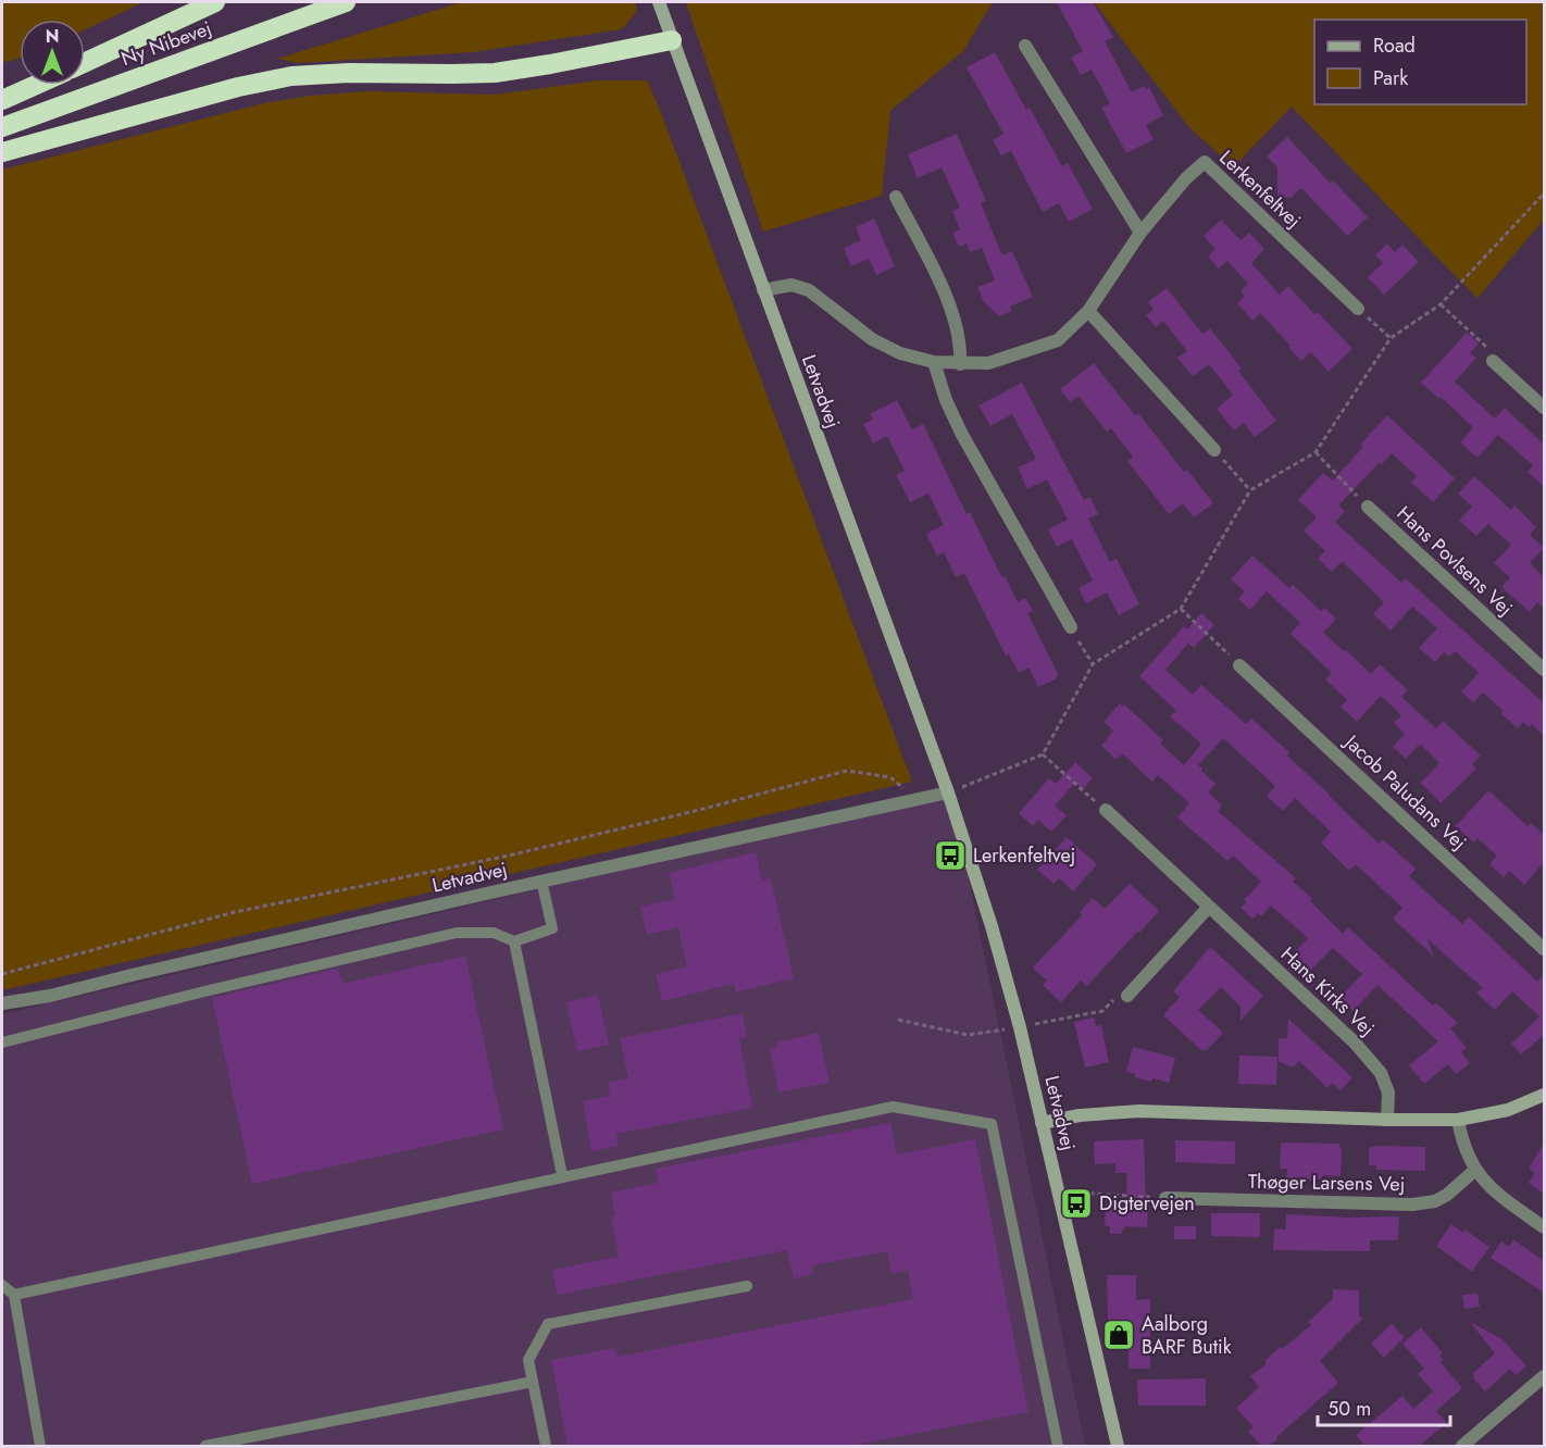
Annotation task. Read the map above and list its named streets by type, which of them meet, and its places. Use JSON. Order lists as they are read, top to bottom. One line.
{"streets":{"highway":["Ny Nibevej"],"street":["Lerkenfeltvej","Letvadvej","Hans Povlsens Vej","Jacob Paludans Vej","Hans Kirks Vej","Thøger Larsens Vej"]},"crossings":[["Lerkenfeltvej","Letvadvej"]],"places":{"bus stop":["Lerkenfeltvej","Digtervejen"],"shop":["Aalborg BARF Butik"]},"legend":["Road","Park"],"scale_bar":"50 m","north":"top"}
